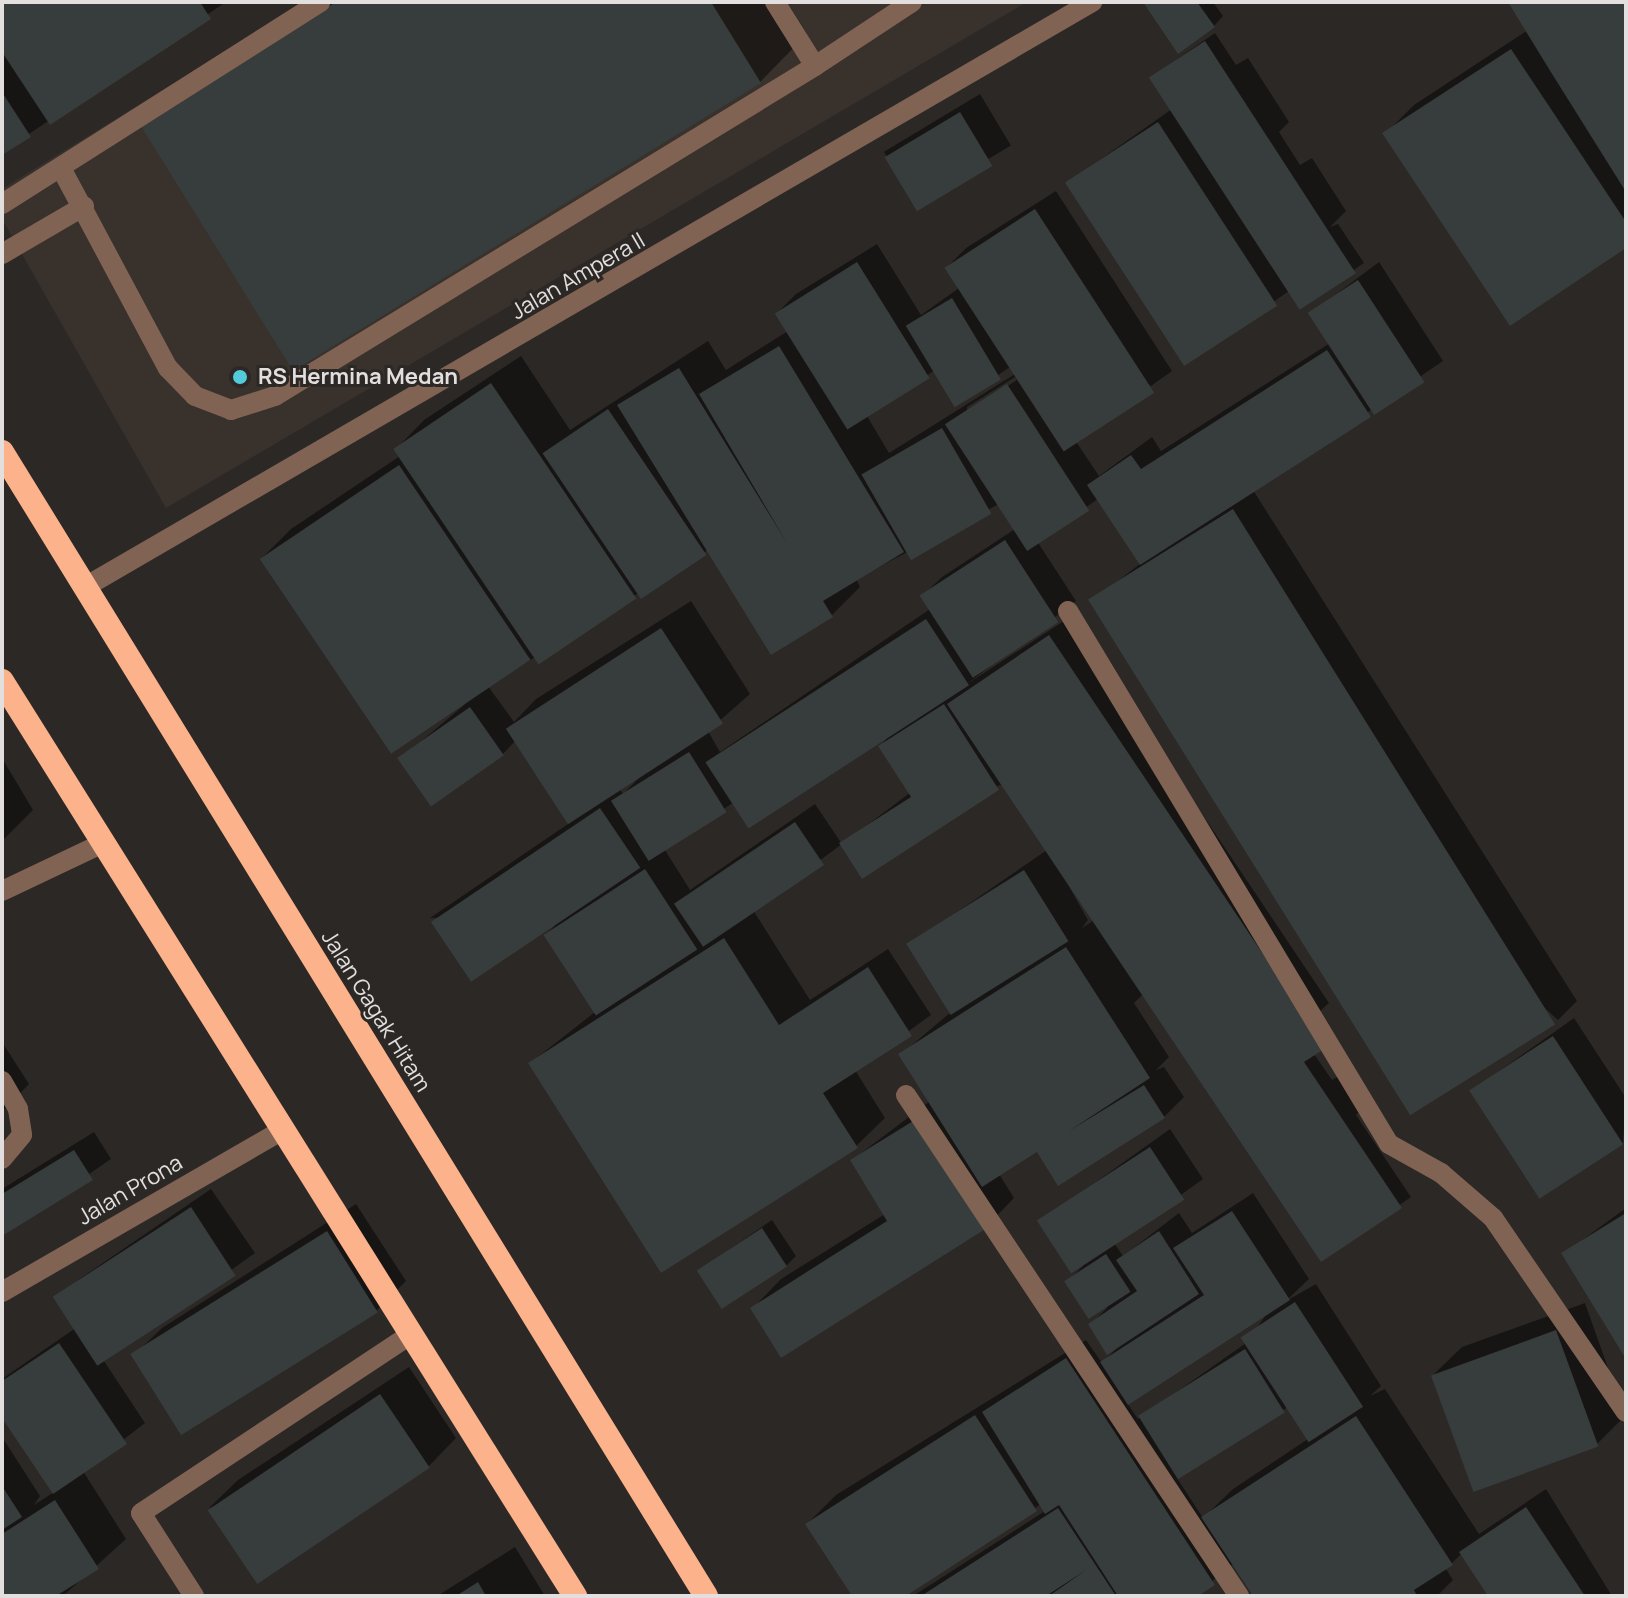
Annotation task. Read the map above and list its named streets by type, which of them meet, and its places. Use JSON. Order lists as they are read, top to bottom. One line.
{"streets":{"highway":["Jalan Gagak Hitam"],"street":["Jalan Ampera II","Jalan Prona"]},"crossings":[["Jalan Ampera II","Jalan Gagak Hitam"]],"places":["RS Hermina Medan"]}
